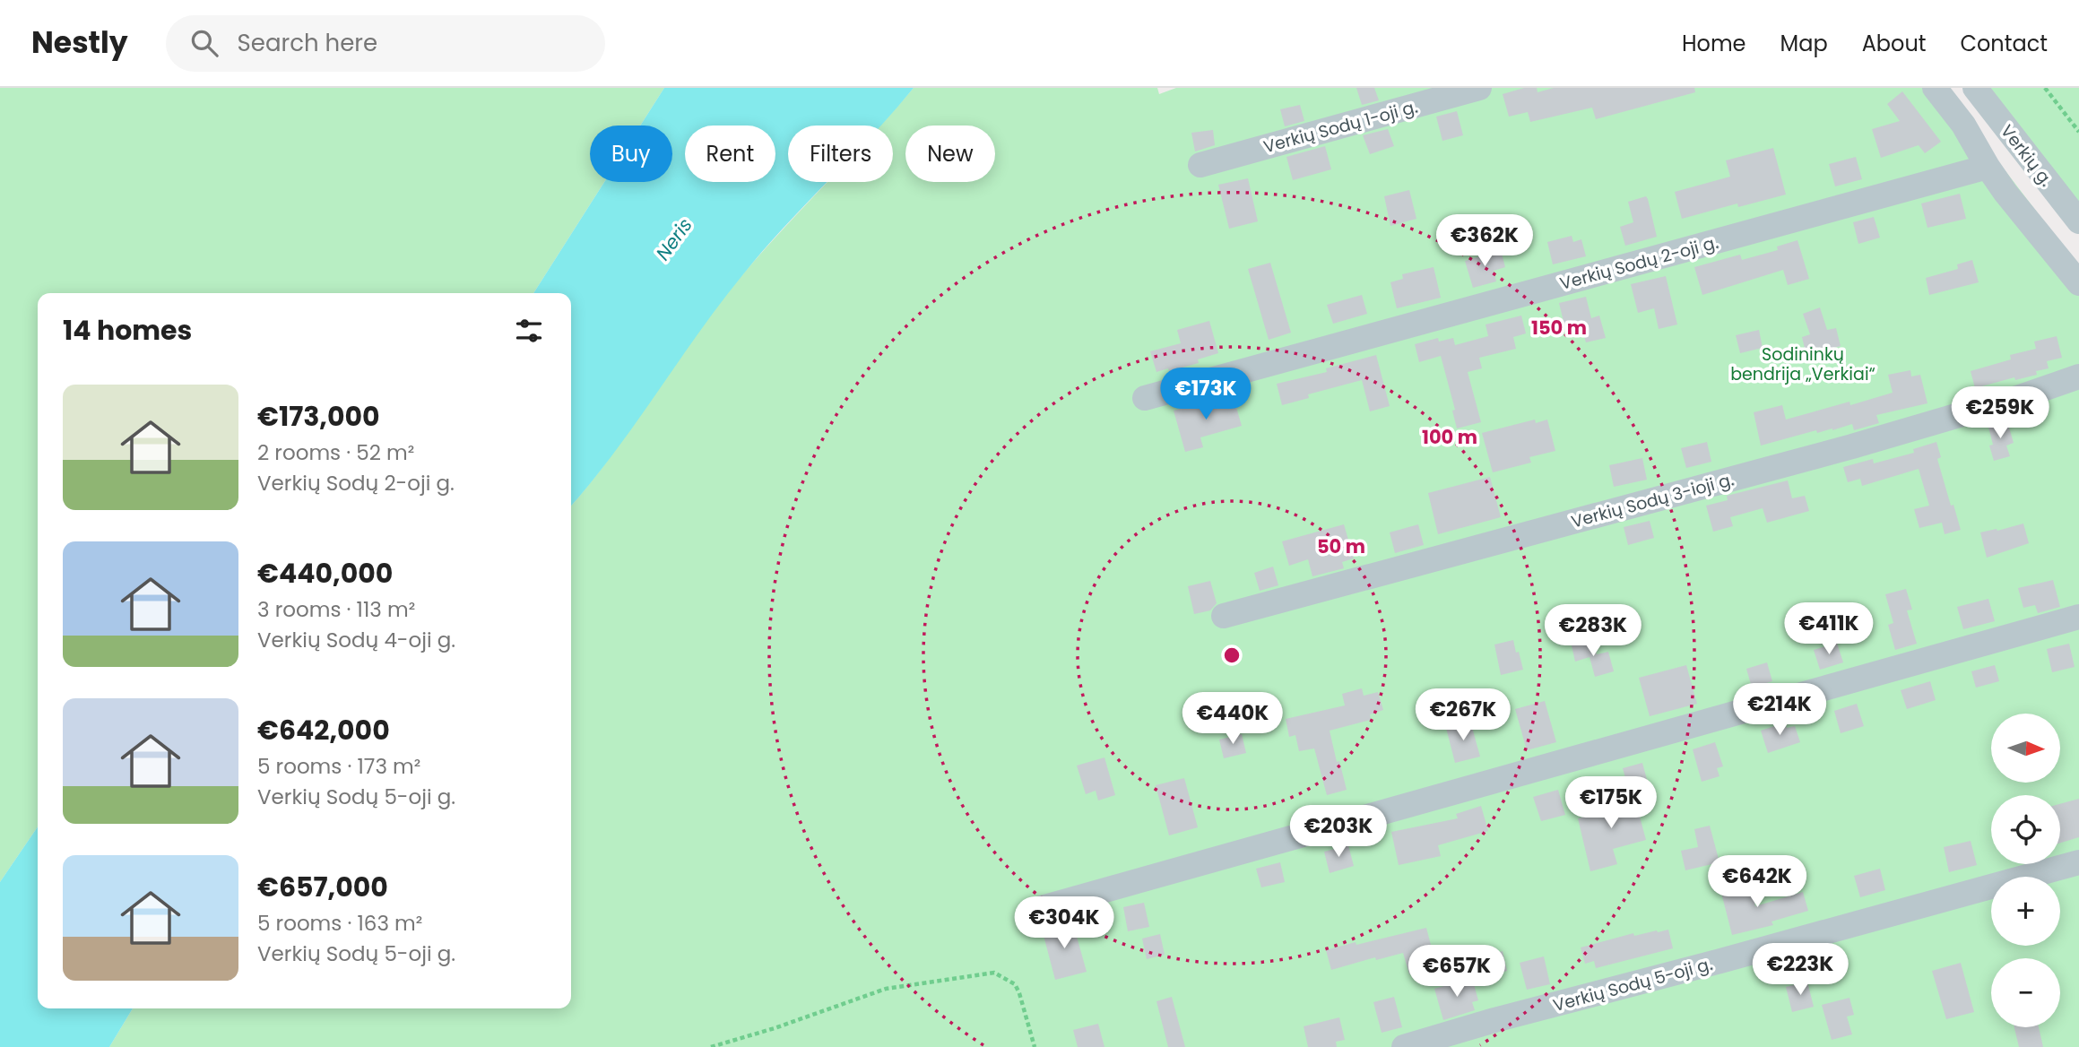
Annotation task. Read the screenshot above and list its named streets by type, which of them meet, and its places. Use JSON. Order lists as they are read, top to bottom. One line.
{"streets":{"street":["Verkių Sodų 1-oji g.","Verkių g.","Verkių Sodų 2-oji g.","Verkių Sodų 3-ioji g.","Verkių Sodų 5-oji g."]},"water":["Neris"],"parks":["Sodininkų bendrija „Verkiai“"],"north":"right","page":{"header":"Nestly","search":"Search here","nav":["Home","Map","About","Contact"],"chip":["Buy","Rent","Filters","New"],"price":["€362K","€173K","€259K","€411K","€283K","€214K","€267K","€440K","€175K","€203K","€642K","€304K","€223K","€657K"],"heading":"14 homes","list":[{"name":"€173,000","note":"2 rooms · 52 m² · Verkių Sodų 2-oji g."},{"name":"€440,000","note":"3 rooms · 113 m² · Verkių Sodų 4-oji g."},{"name":"€642,000","note":"5 rooms · 173 m² · Verkių Sodų 5-oji g."},{"name":"€657,000","note":"5 rooms · 163 m² · Verkių Sodų 5-oji g."}],"map_buttons":["+","−"]},"rings":["150 m","100 m","50 m"]}
